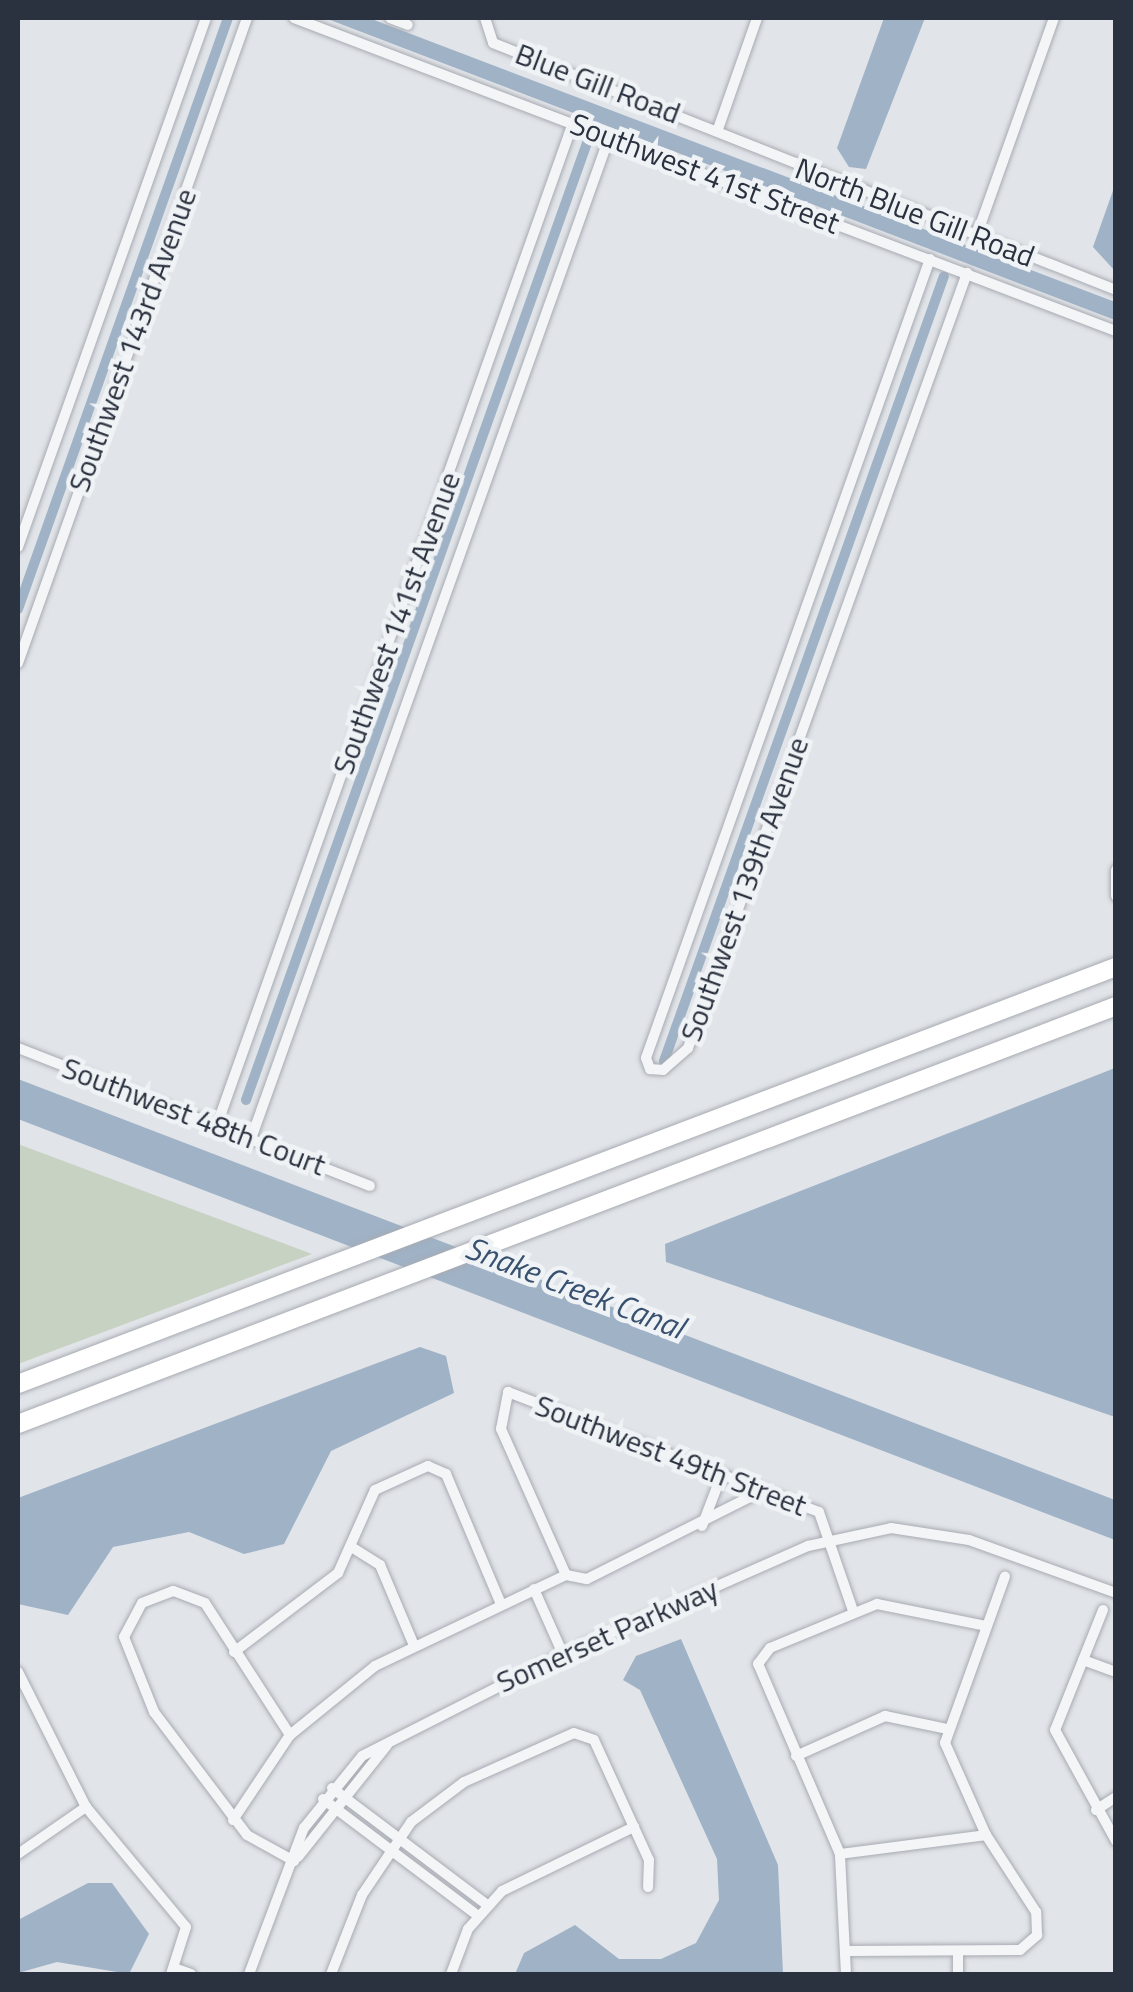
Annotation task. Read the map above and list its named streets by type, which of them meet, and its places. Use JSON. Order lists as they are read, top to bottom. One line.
{"streets":{"street":["Blue Gill Road","Southwest 41st Street","North Blue Gill Road","Southwest 143rd Avenue","Southwest 141st Avenue","Southwest 139th Avenue","Southwest 48th Court","Southwest 49th Street","Somerset Parkway"]},"crossings":[["Blue Gill Road","North Blue Gill Road"],["Southwest 41st Street","Southwest 141st Avenue"],["Southwest 41st Street","Southwest 139th Avenue"],["Southwest 141st Avenue","Southwest 48th Court"],["Southwest 49th Street","Somerset Parkway"]],"water":["Snake Creek Canal"]}
